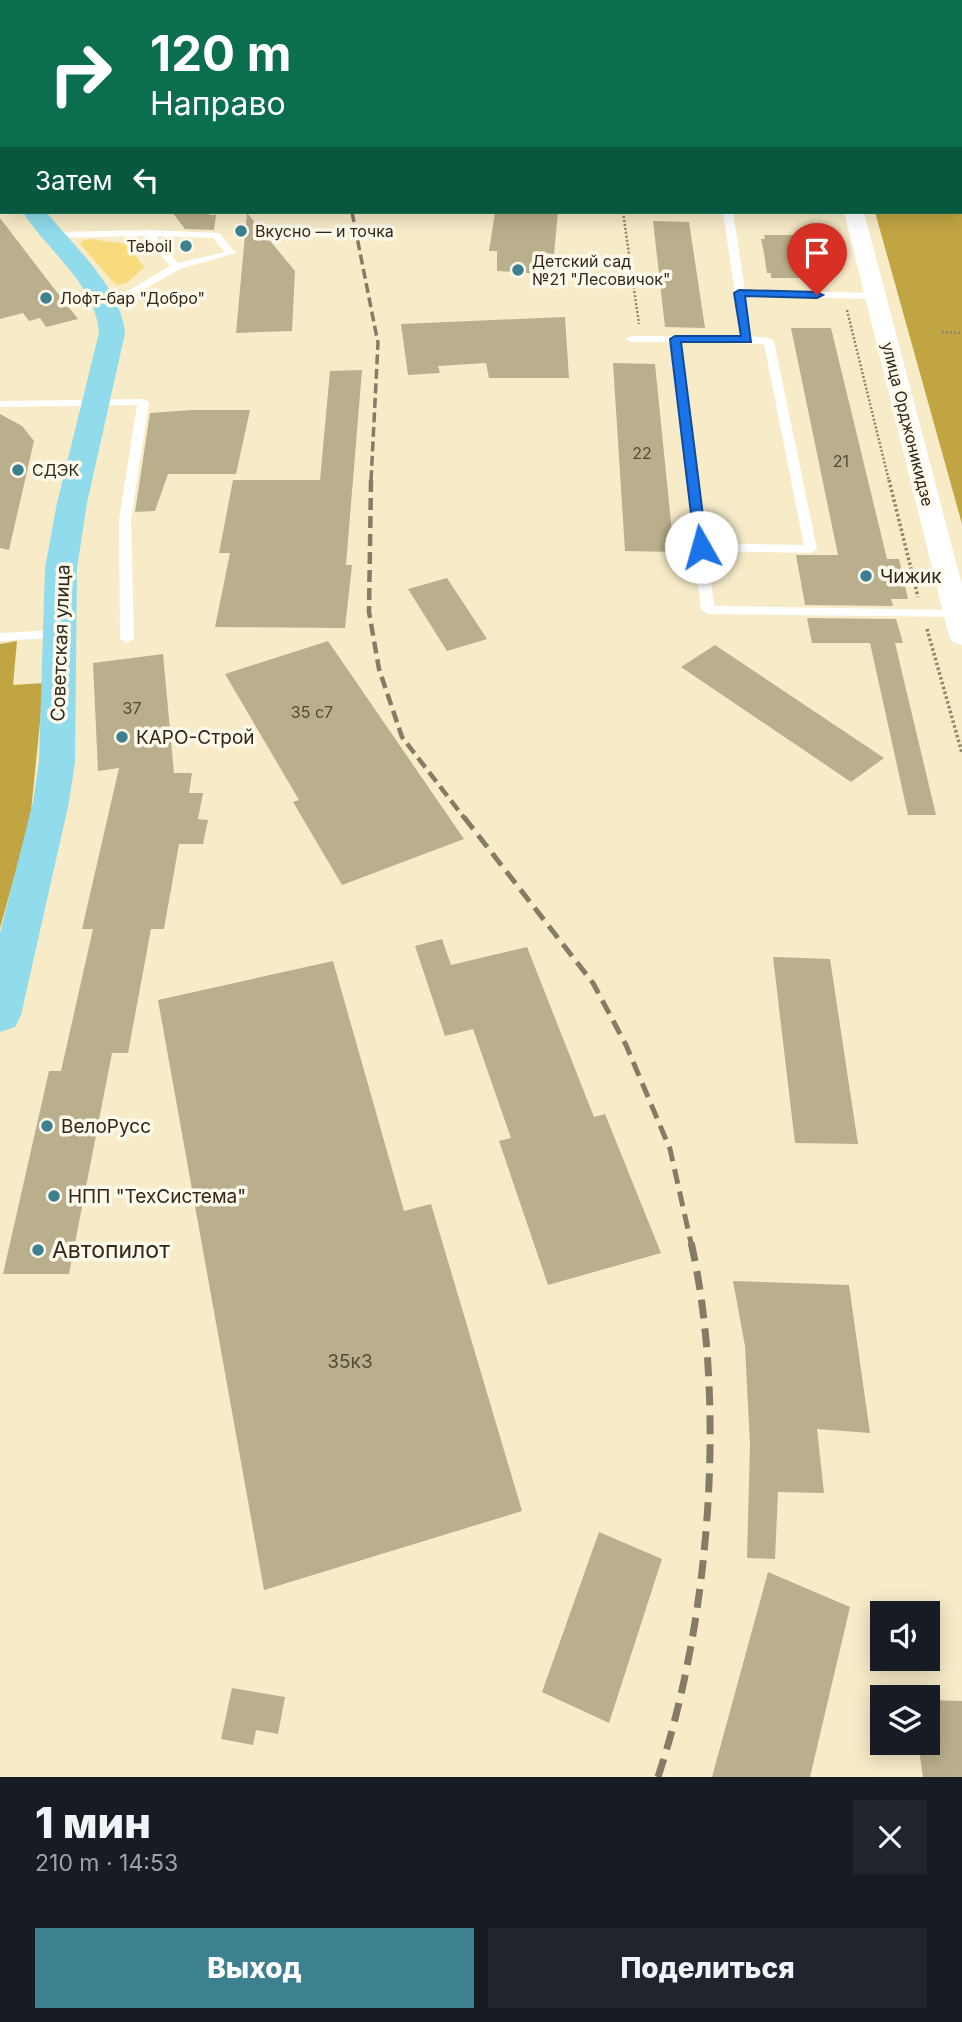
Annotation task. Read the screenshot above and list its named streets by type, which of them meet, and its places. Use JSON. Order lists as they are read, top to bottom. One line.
{"streets":{"main road":["Советская улица"],"street":["улица Орджоникидзе"]},"places":["Вкусно — и точка","Teboil","Детский сад №21 \"Лесовичок\"","Лофт-бар \"Добро\"","СДЭК","Чижик","КАРО-Строй","ВелоРусс","НПП \"ТехСистема\"","Автопилот"],"house_numbers":["22","21","37","35 с7","35к3"],"page":{"turn":["120 m","Направо"],"then":"Затем","heading":["1 мин","210 m · 14:53"],"buttons":["Выход","Поделиться"]}}
